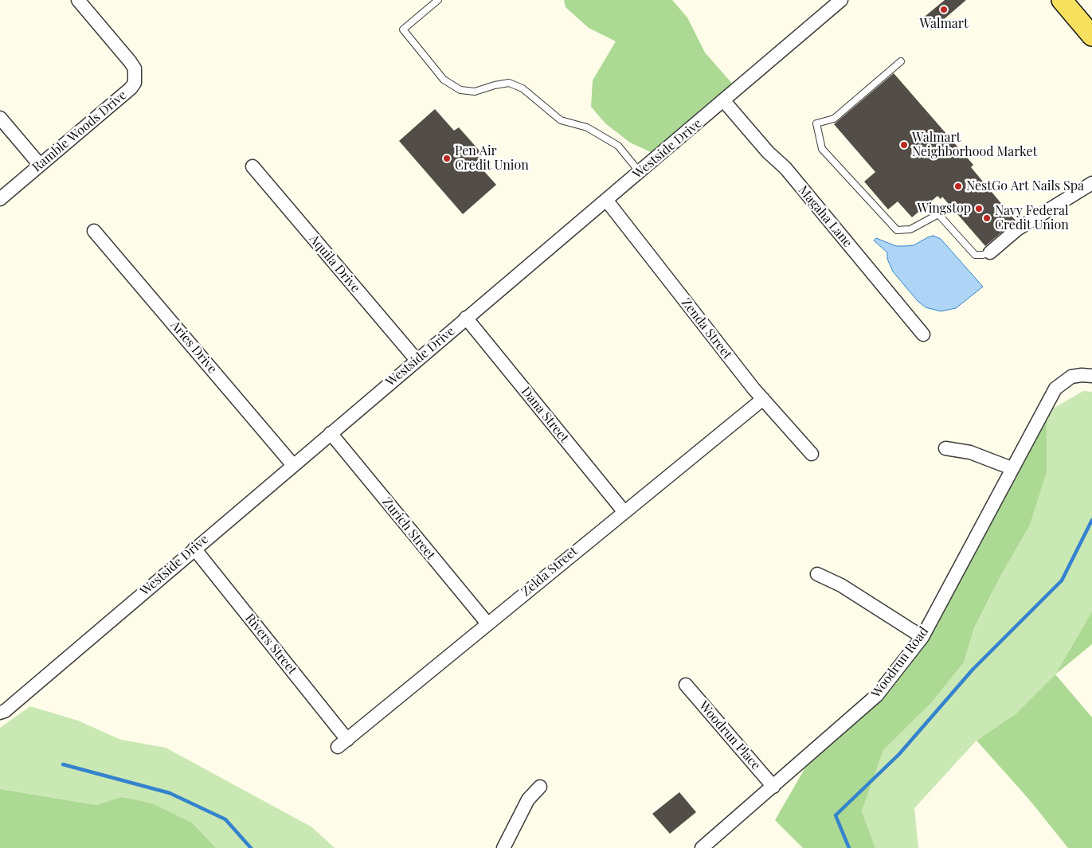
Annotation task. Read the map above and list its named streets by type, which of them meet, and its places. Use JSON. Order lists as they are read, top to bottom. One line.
{"streets":{"street":["Ramble Woods Drive","Westside Drive","Magaha Lane","Aquila Drive","Zenda Street","Aries Drive","Dana Street","Zurich Street","Zelda Street","Rivers Street","Woodrun Road","Woodrun Place"]},"crossings":[["Westside Drive","Magaha Lane"],["Westside Drive","Aquila Drive"],["Westside Drive","Zenda Street"],["Westside Drive","Aries Drive"],["Westside Drive","Dana Street"],["Westside Drive","Zurich Street"],["Westside Drive","Rivers Street"],["Zenda Street","Zelda Street"],["Dana Street","Zelda Street"],["Zurich Street","Zelda Street"],["Zelda Street","Rivers Street"],["Woodrun Road","Woodrun Place"]],"places":["Walmart","Walmart Neighborhood Market","Pen Air Credit Union","NestGo Art Nails Spa","Wingstop","Navy Federal Credit Union"]}
